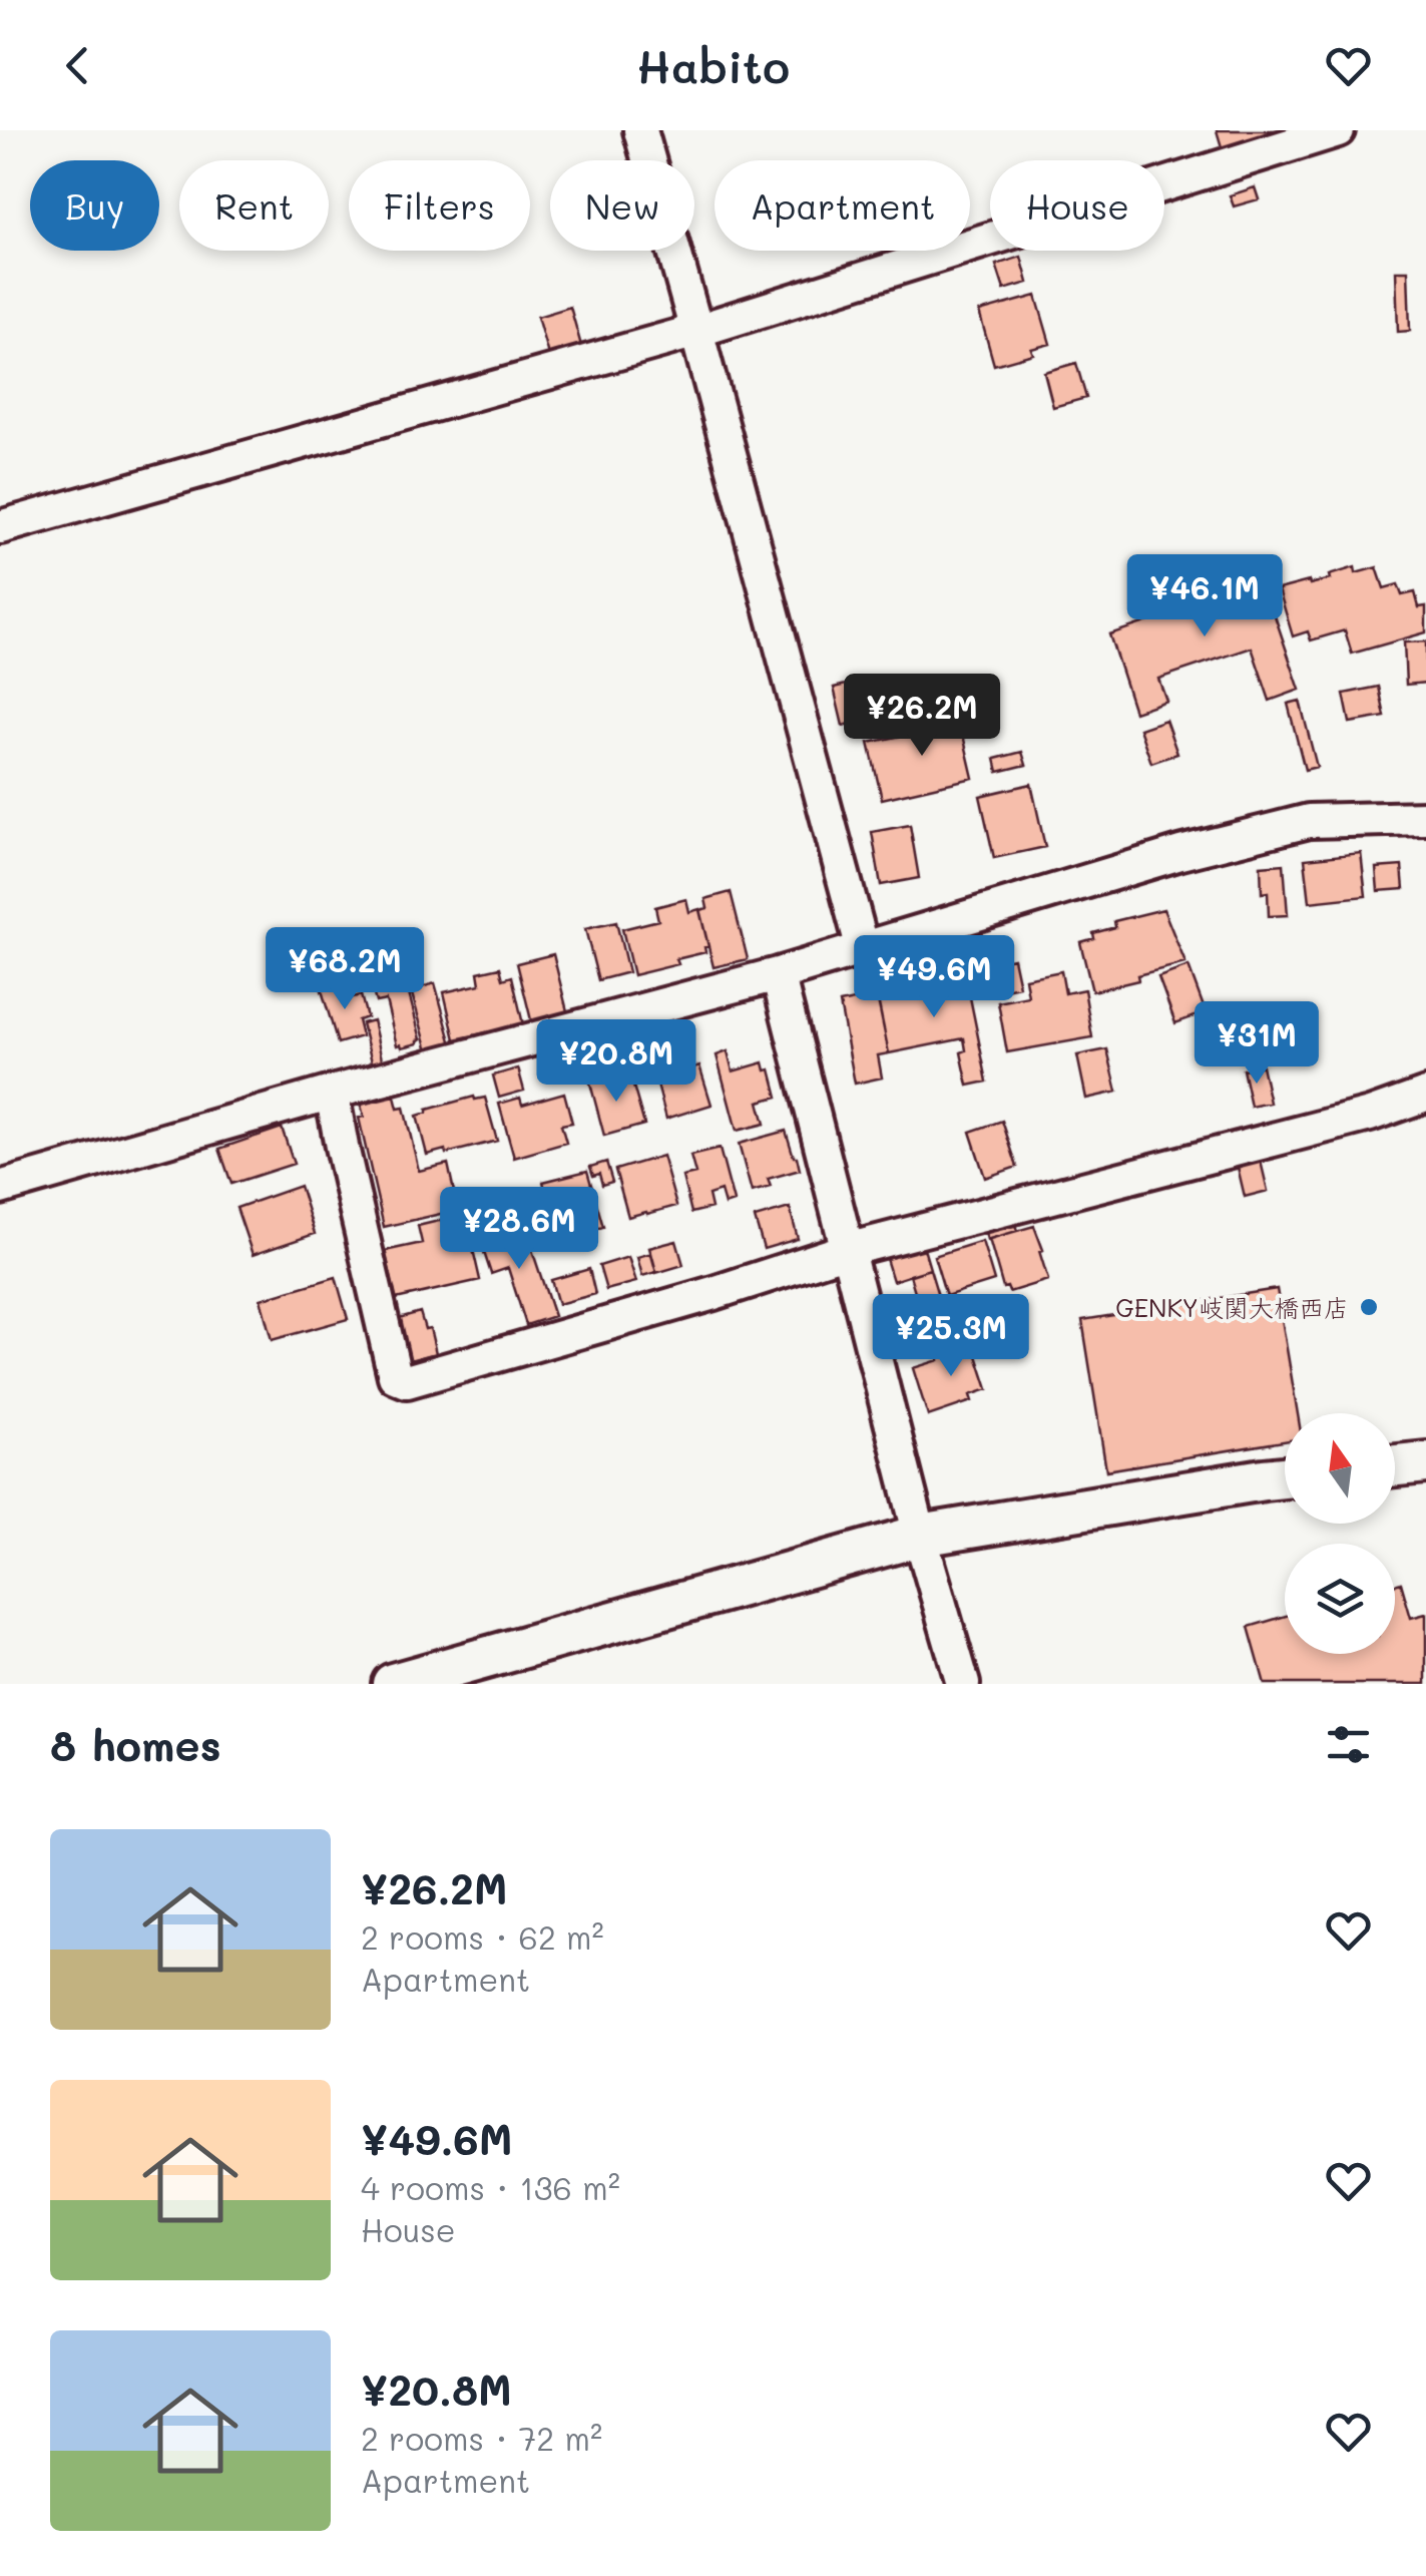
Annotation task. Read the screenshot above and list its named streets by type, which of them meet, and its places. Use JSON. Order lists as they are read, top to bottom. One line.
{"places":["GENKY岐関大橋西店"],"north":"top","page":{"header":"Habito","chip":["Buy","Rent","Filters","New","Apartment","House"],"price":["¥46.1M","¥26.2M","¥68.2M","¥49.6M","¥31M","¥20.8M","¥28.6M","¥25.3M"],"heading":"8 homes","list":[{"name":"¥26.2M","note":"2 rooms · 62 m² · Apartment"},{"name":"¥49.6M","note":"4 rooms · 136 m² · House"},{"name":"¥20.8M","note":"2 rooms · 72 m² · Apartment"}]}}
